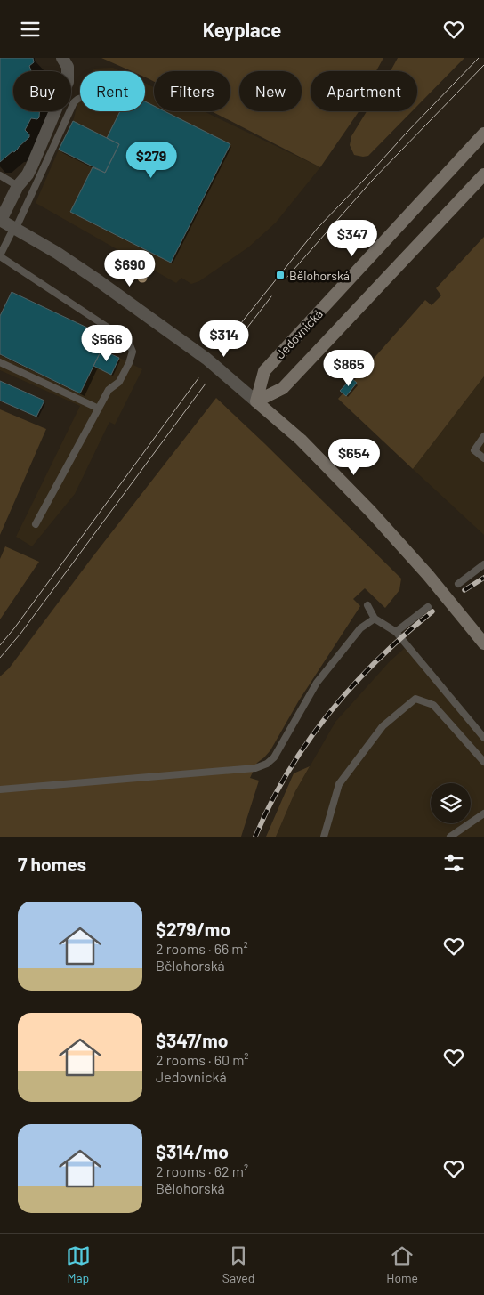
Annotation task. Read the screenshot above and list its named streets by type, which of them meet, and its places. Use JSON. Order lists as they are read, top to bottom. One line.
{"streets":{"main road":["Jedovnická"]},"places":{"transit":["Bělohorská"]},"page":{"header":"Keyplace","chip":["Buy","Rent","Filters","New","Apartment"],"price":["$279","$347","$690","$314","$566","$865","$654"],"heading":"7 homes","list":[{"name":"$279/mo","note":"2 rooms · 66 m² · Bělohorská"},{"name":"$347/mo","note":"2 rooms · 60 m² · Jedovnická"},{"name":"$314/mo","note":"2 rooms · 62 m² · Bělohorská"}],"tabs":["Map","Saved","Home"]}}
